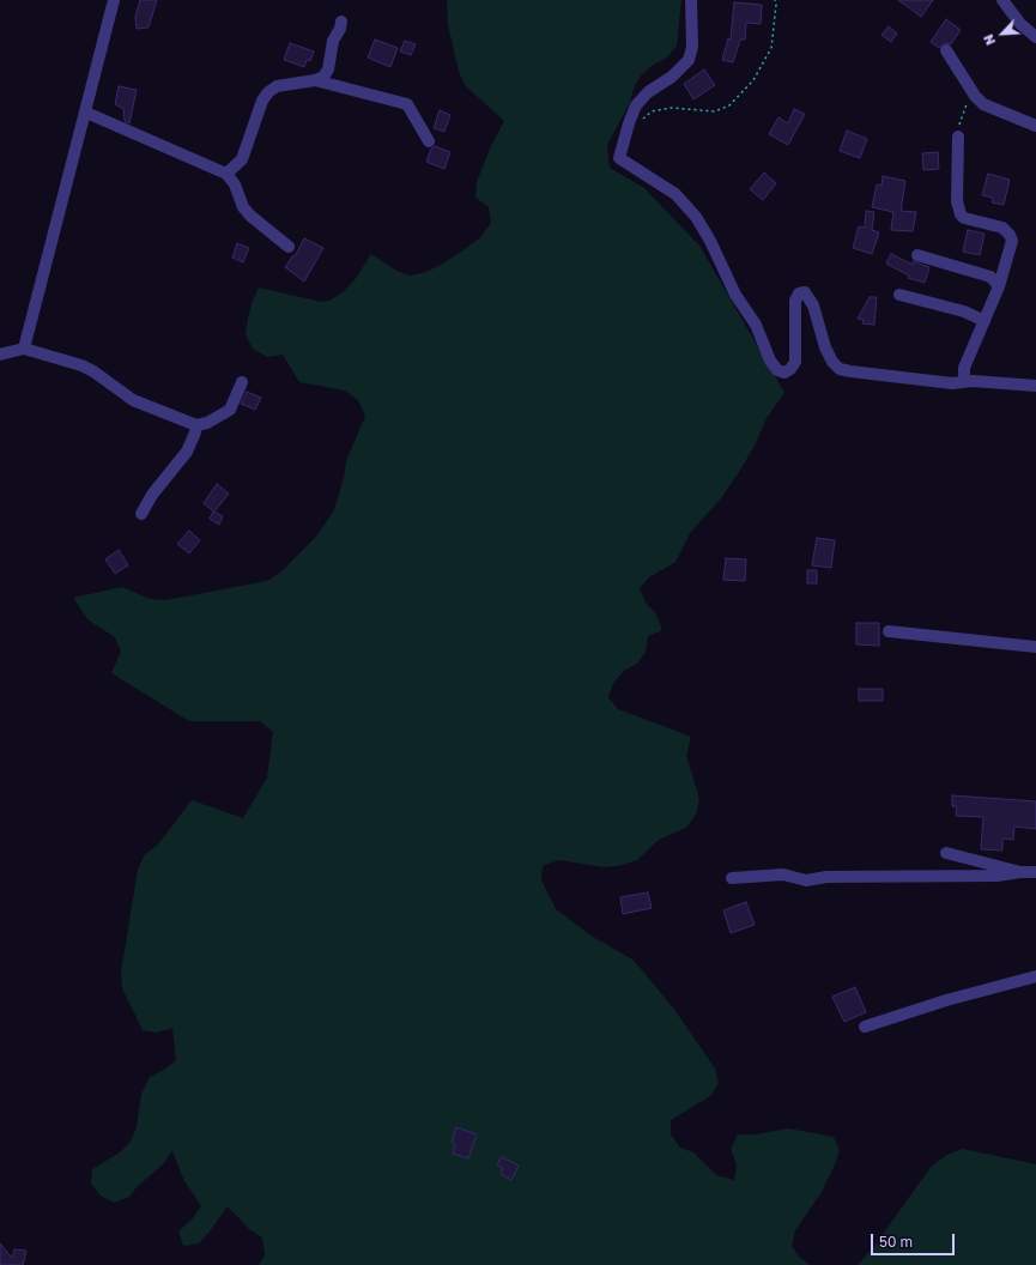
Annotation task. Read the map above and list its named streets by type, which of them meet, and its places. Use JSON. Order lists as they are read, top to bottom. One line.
{"scale_bar":"50 m","north":"bottom left"}
